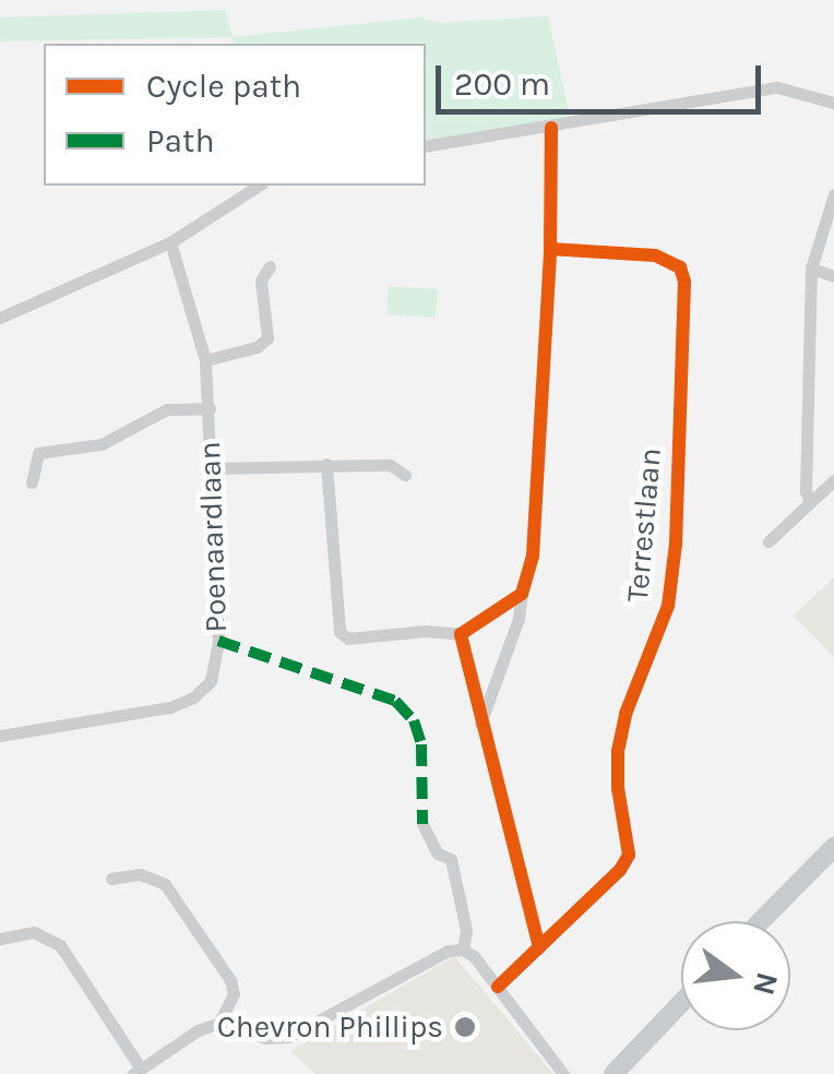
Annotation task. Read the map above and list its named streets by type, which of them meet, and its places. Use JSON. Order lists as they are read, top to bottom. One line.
{"streets":{"street":["Terrestlaan","Poenaardlaan"]},"places":["Chevron Phillips"],"legend":["Cycle path","Path"],"scale_bar":"200 m","north":"right"}
